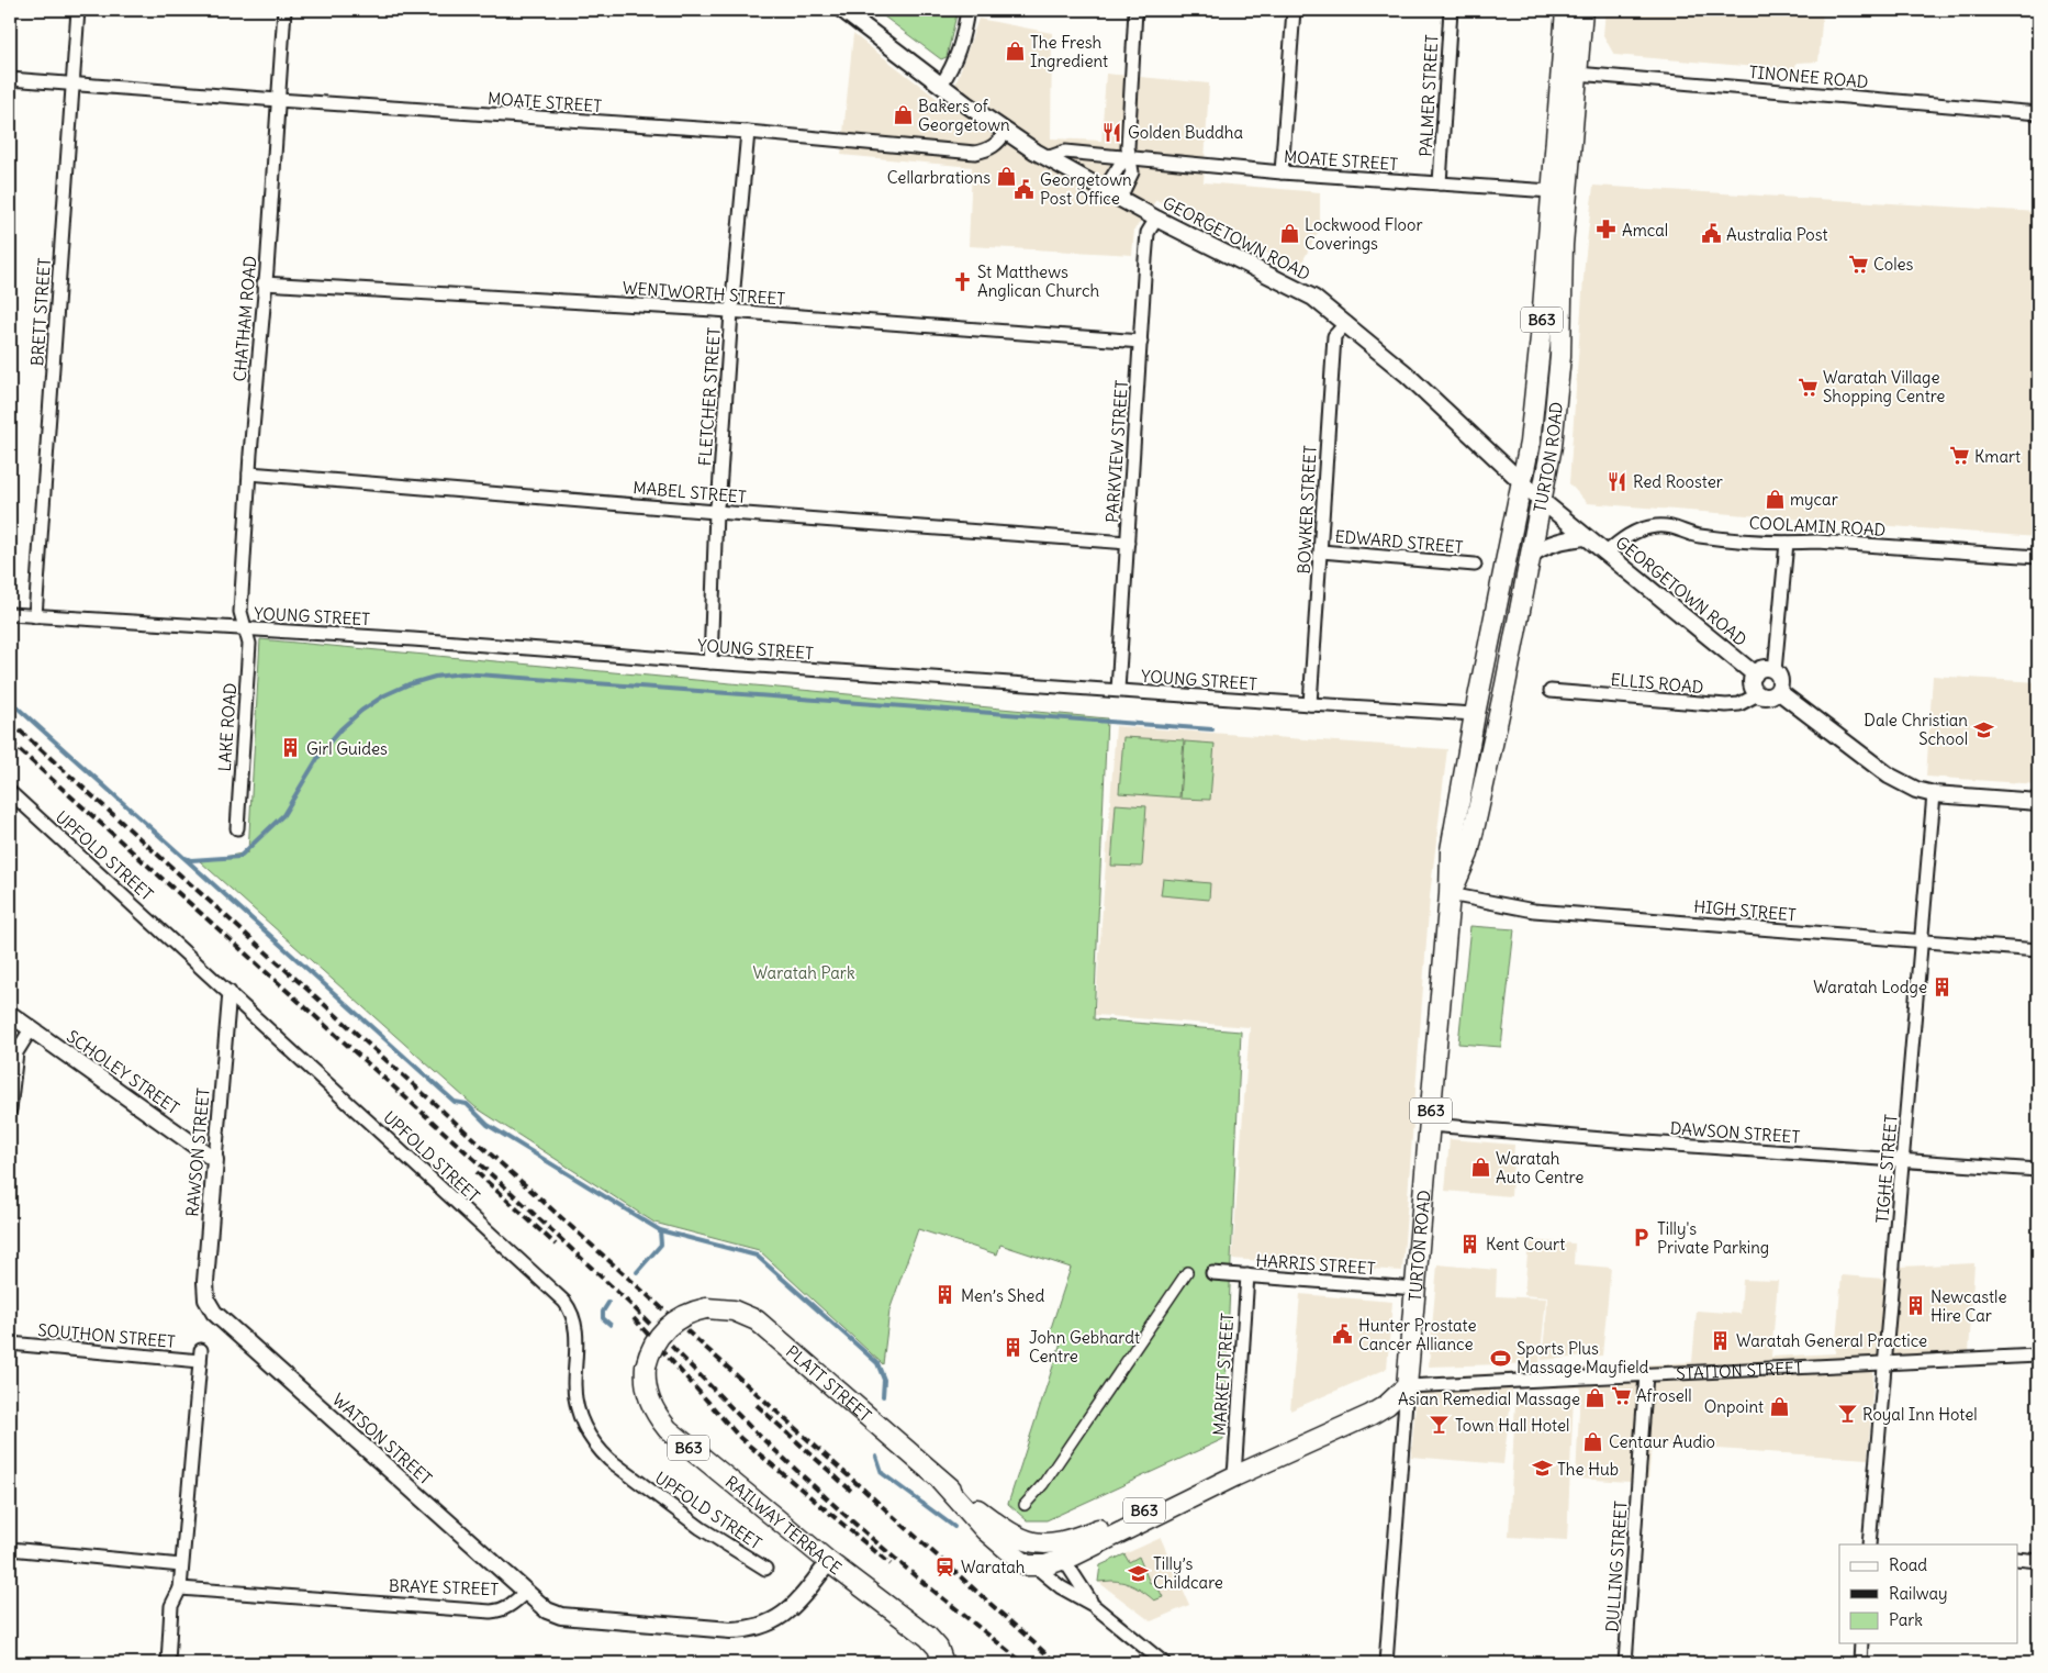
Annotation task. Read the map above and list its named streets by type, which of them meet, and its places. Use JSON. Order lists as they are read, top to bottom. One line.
{"streets":{"main road":["B63","TURTON ROAD","PLATT STREET","RAILWAY TERRACE"],"street":["TINONEE ROAD","PALMER STREET","MOATE STREET","GEORGETOWN ROAD","WENTWORTH STREET","BRETT STREET","CHATHAM ROAD","FLETCHER STREET","PARKVIEW STREET","MABEL STREET","BOWKER STREET","COOLAMIN ROAD","EDWARD STREET","YOUNG STREET","ELLIS ROAD","LAKE ROAD","UPFOLD STREET","HIGH STREET","SCHOLEY STREET","DAWSON STREET","RAWSON STREET","TIGHE STREET","HARRIS STREET","SOUTHON STREET","STATION STREET","MARKET STREET","WATSON STREET","DULLING STREET","BRAYE STREET"]},"crossings":[["TINONEE ROAD","TURTON ROAD"],["PALMER STREET","MOATE STREET"],["MOATE STREET","GEORGETOWN ROAD"],["MOATE STREET","BRETT STREET"],["MOATE STREET","CHATHAM ROAD"],["MOATE STREET","FLETCHER STREET"],["MOATE STREET","TURTON ROAD"],["GEORGETOWN ROAD","PARKVIEW STREET"],["GEORGETOWN ROAD","TURTON ROAD"],["GEORGETOWN ROAD","BOWKER STREET"],["GEORGETOWN ROAD","COOLAMIN ROAD"],["GEORGETOWN ROAD","ELLIS ROAD"],["WENTWORTH STREET","CHATHAM ROAD"],["WENTWORTH STREET","FLETCHER STREET"],["WENTWORTH STREET","PARKVIEW STREET"],["BRETT STREET","YOUNG STREET"],["CHATHAM ROAD","MABEL STREET"],["CHATHAM ROAD","YOUNG STREET"],["CHATHAM ROAD","LAKE ROAD"],["B63","TURTON ROAD"],["B63","STATION STREET"],["B63","MARKET STREET"],["B63","PLATT STREET"],["FLETCHER STREET","MABEL STREET"],["FLETCHER STREET","YOUNG STREET"],["PARKVIEW STREET","MABEL STREET"],["PARKVIEW STREET","YOUNG STREET"],["TURTON ROAD","YOUNG STREET"],["TURTON ROAD","HIGH STREET"],["TURTON ROAD","DAWSON STREET"],["TURTON ROAD","HARRIS STREET"],["TURTON ROAD","STATION STREET"],["BOWKER STREET","EDWARD STREET"],["BOWKER STREET","YOUNG STREET"],["YOUNG STREET","LAKE ROAD"],["UPFOLD STREET","RAWSON STREET"],["HIGH STREET","TIGHE STREET"],["SCHOLEY STREET","RAWSON STREET"],["DAWSON STREET","TIGHE STREET"],["RAWSON STREET","WATSON STREET"],["TIGHE STREET","STATION STREET"],["HARRIS STREET","MARKET STREET"],["STATION STREET","DULLING STREET"],["PLATT STREET","RAILWAY TERRACE"],["WATSON STREET","BRAYE STREET"]],"parks":["Waratah Park"],"places":{"shop":["The Fresh Ingredient","Bakers of Georgetown","Cellarbrations","Lockwood Floor Coverings","mycar","Waratah Auto Centre","Asian Remedial Massage","Onpoint","Centaur Audio"],"restaurant":["Golden Buddha","Red Rooster"],"public building":["Georgetown Post Office","Australia Post","Hunter Prostate Cancer Alliance"],"pharmacy":["Amcal"],"supermarket":["Coles","Waratah Village Shopping Centre","Kmart","Afrosell"],"church":["St Matthews Anglican Church"],"school or university":["Dale Christian School","The Hub","Tilly’s Childcare"],"building":["Girl Guides","Waratah Lodge","Kent Court","Men’s Shed","Newcastle Hire Car","Waratah General Practice","John Gebhardt Centre"],"parking":["Tilly's Private Parking"],"sports":["Sports Plus Massage Mayfield"],"bar":["Royal Inn Hotel","Town Hall Hotel"],"station":["Waratah"]},"legend":["Road","Railway","Park"]}
